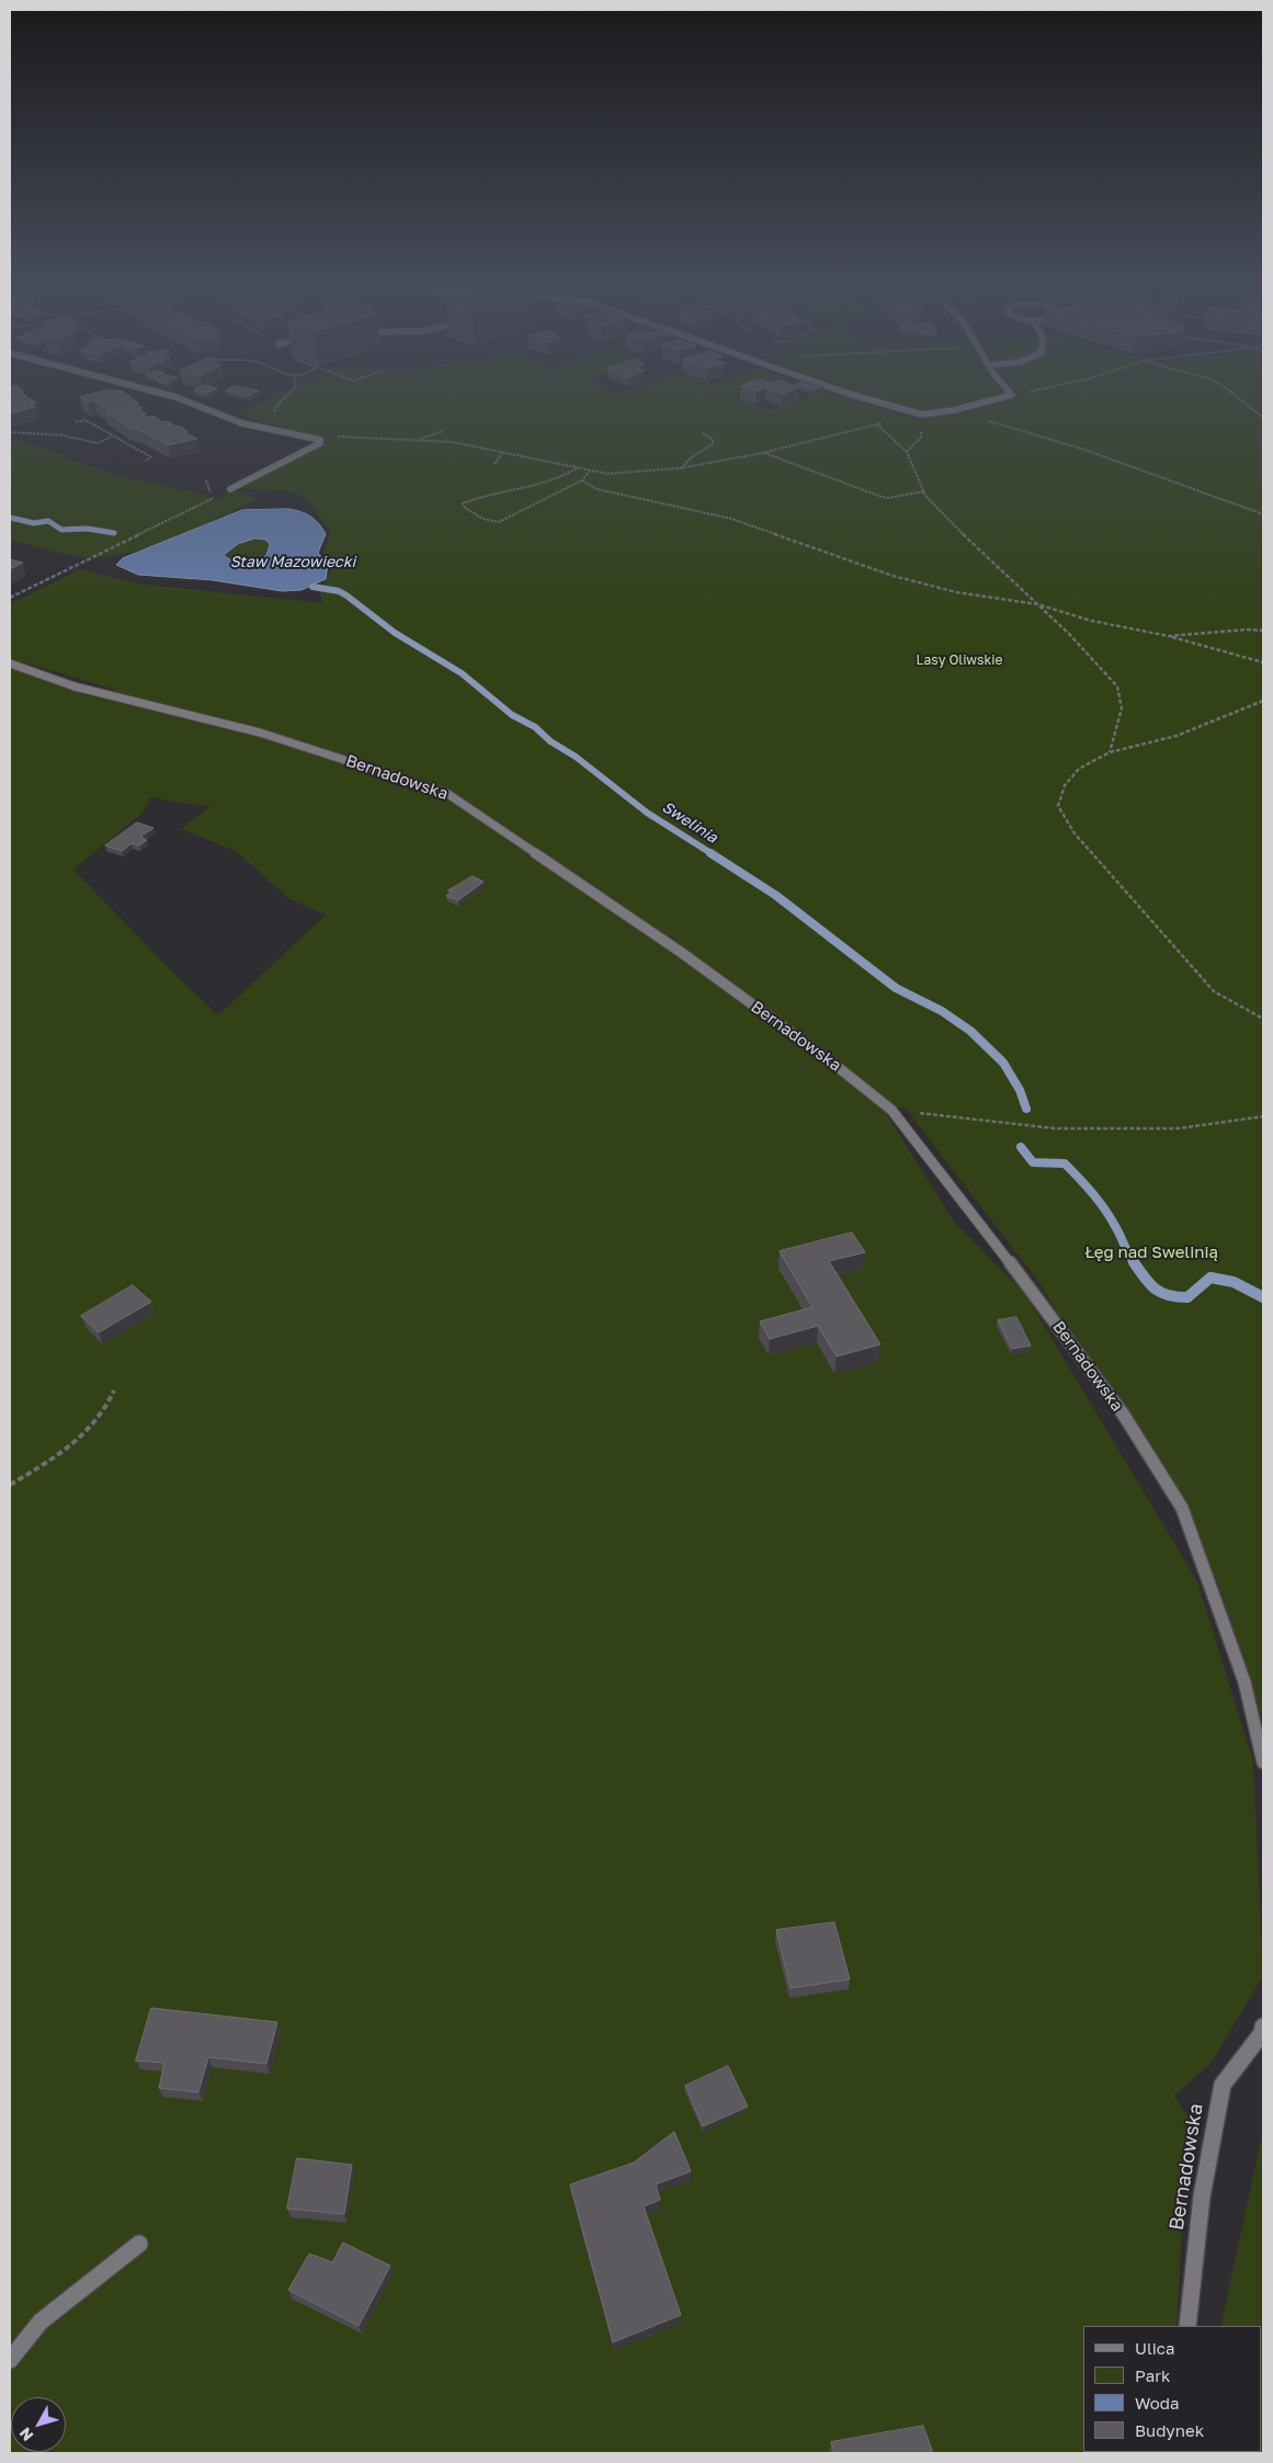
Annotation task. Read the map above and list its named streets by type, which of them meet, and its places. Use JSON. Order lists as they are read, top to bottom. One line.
{"streets":{"street":["Bernadowska"]},"water":["Staw Mazowiecki","Swelinia"],"parks":["Lasy Oliwskie","Łęg nad Swelinią"],"legend":["Ulica","Park","Woda","Budynek"],"north":"bottom left"}
